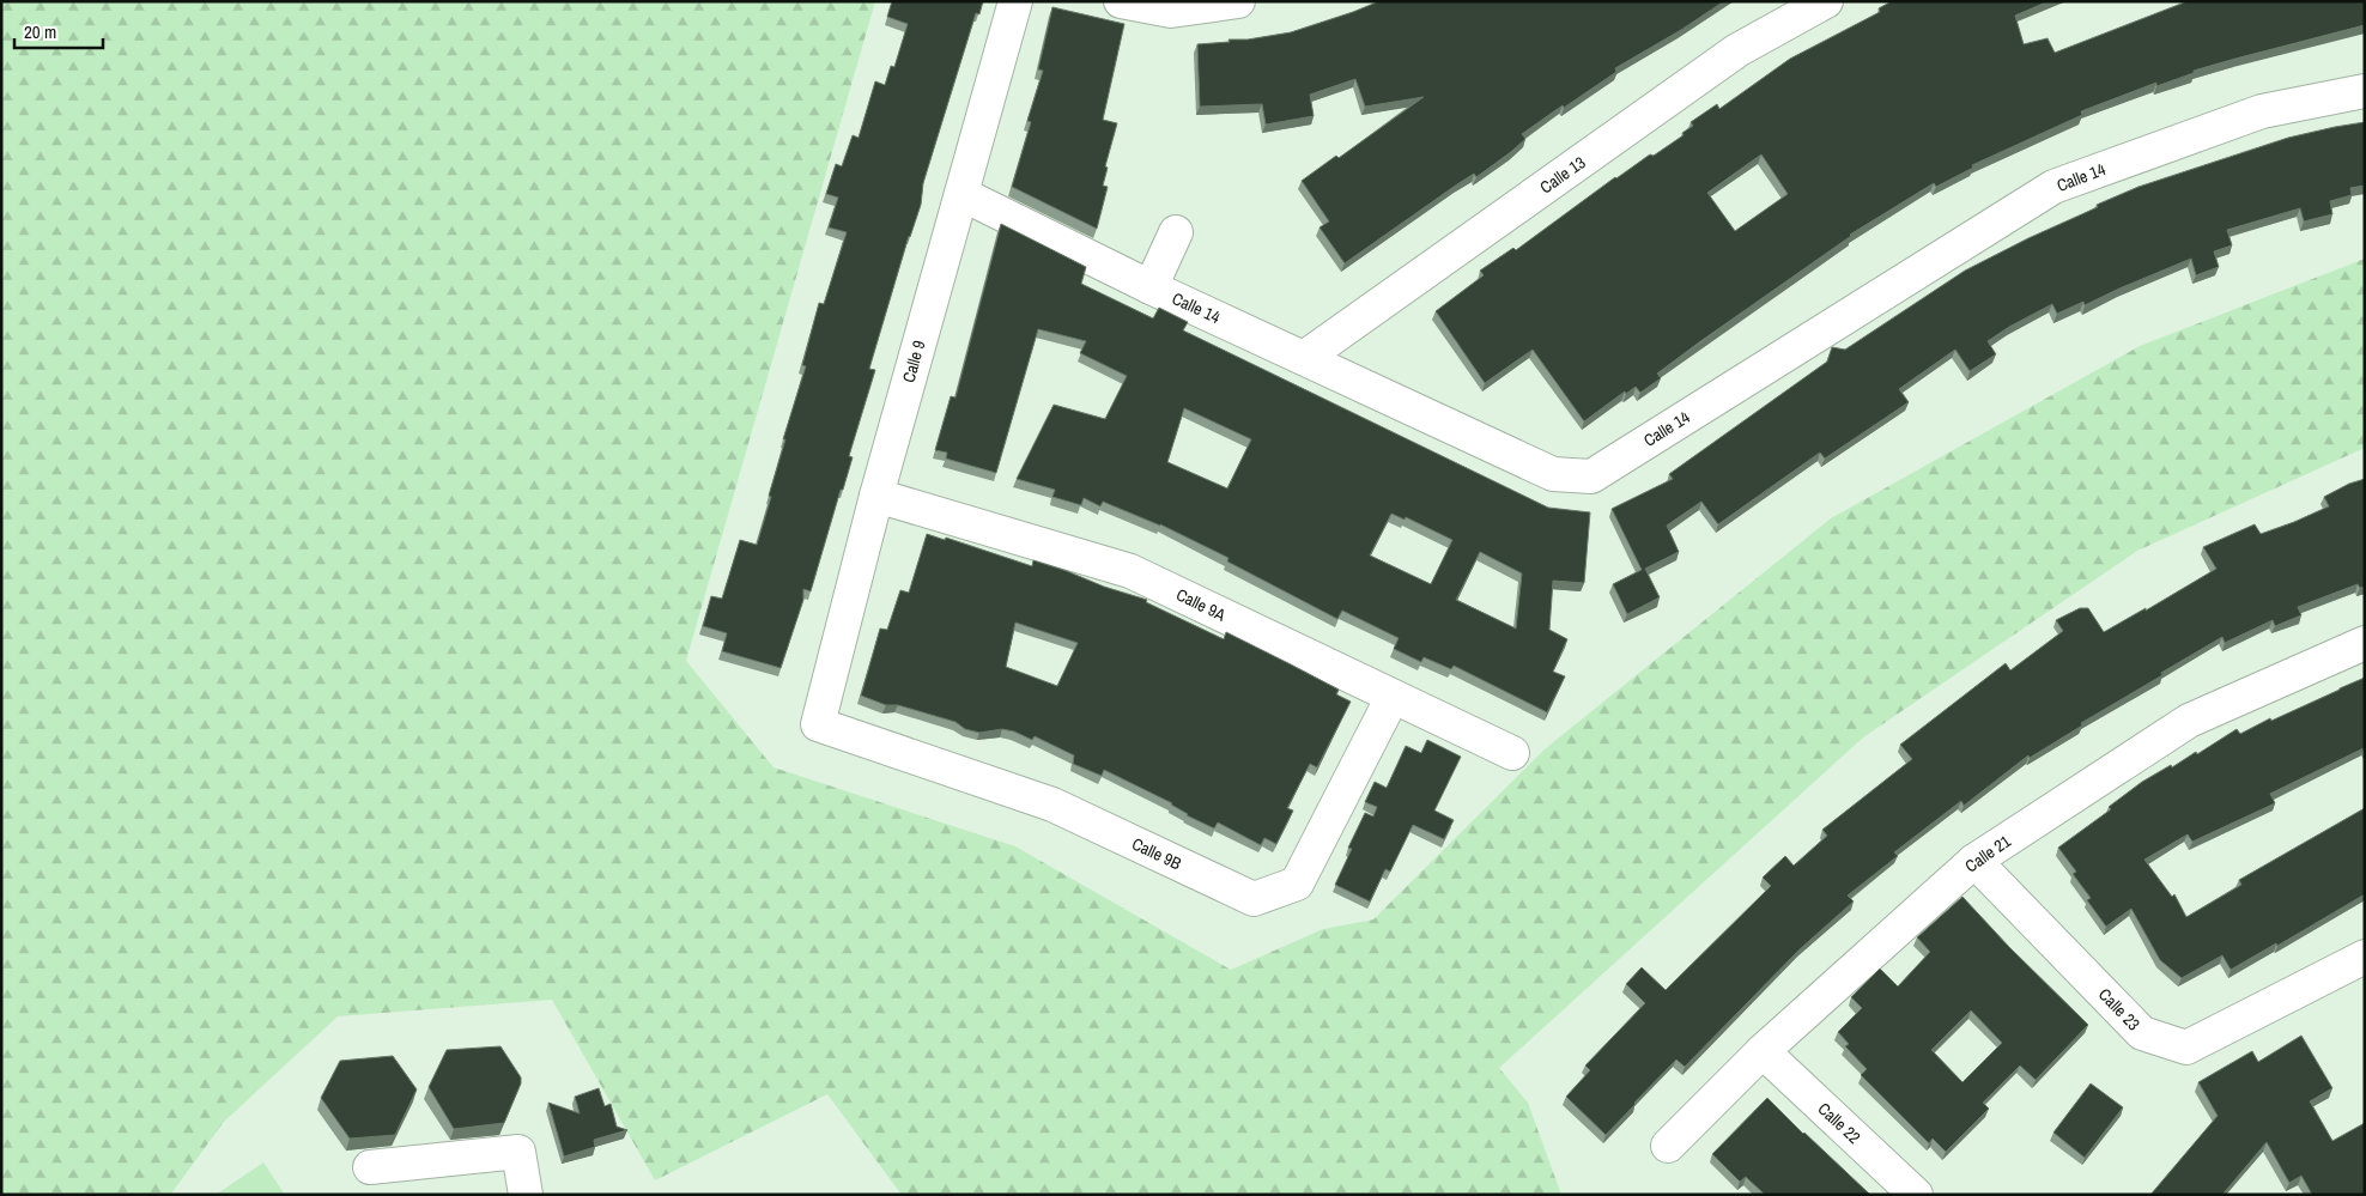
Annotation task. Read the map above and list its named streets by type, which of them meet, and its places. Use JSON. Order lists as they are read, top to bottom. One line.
{"streets":{"street":["Calle 13","Calle 14","Calle 9","Calle 9A","Calle 9B","Calle 21","Calle 23","Calle 22"]},"crossings":[["Calle 13","Calle 14"],["Calle 14","Calle 9"],["Calle 9","Calle 9A"],["Calle 9","Calle 9B"],["Calle 9A","Calle 9B"],["Calle 21","Calle 23"],["Calle 21","Calle 22"]],"scale_bar":"20 m"}
